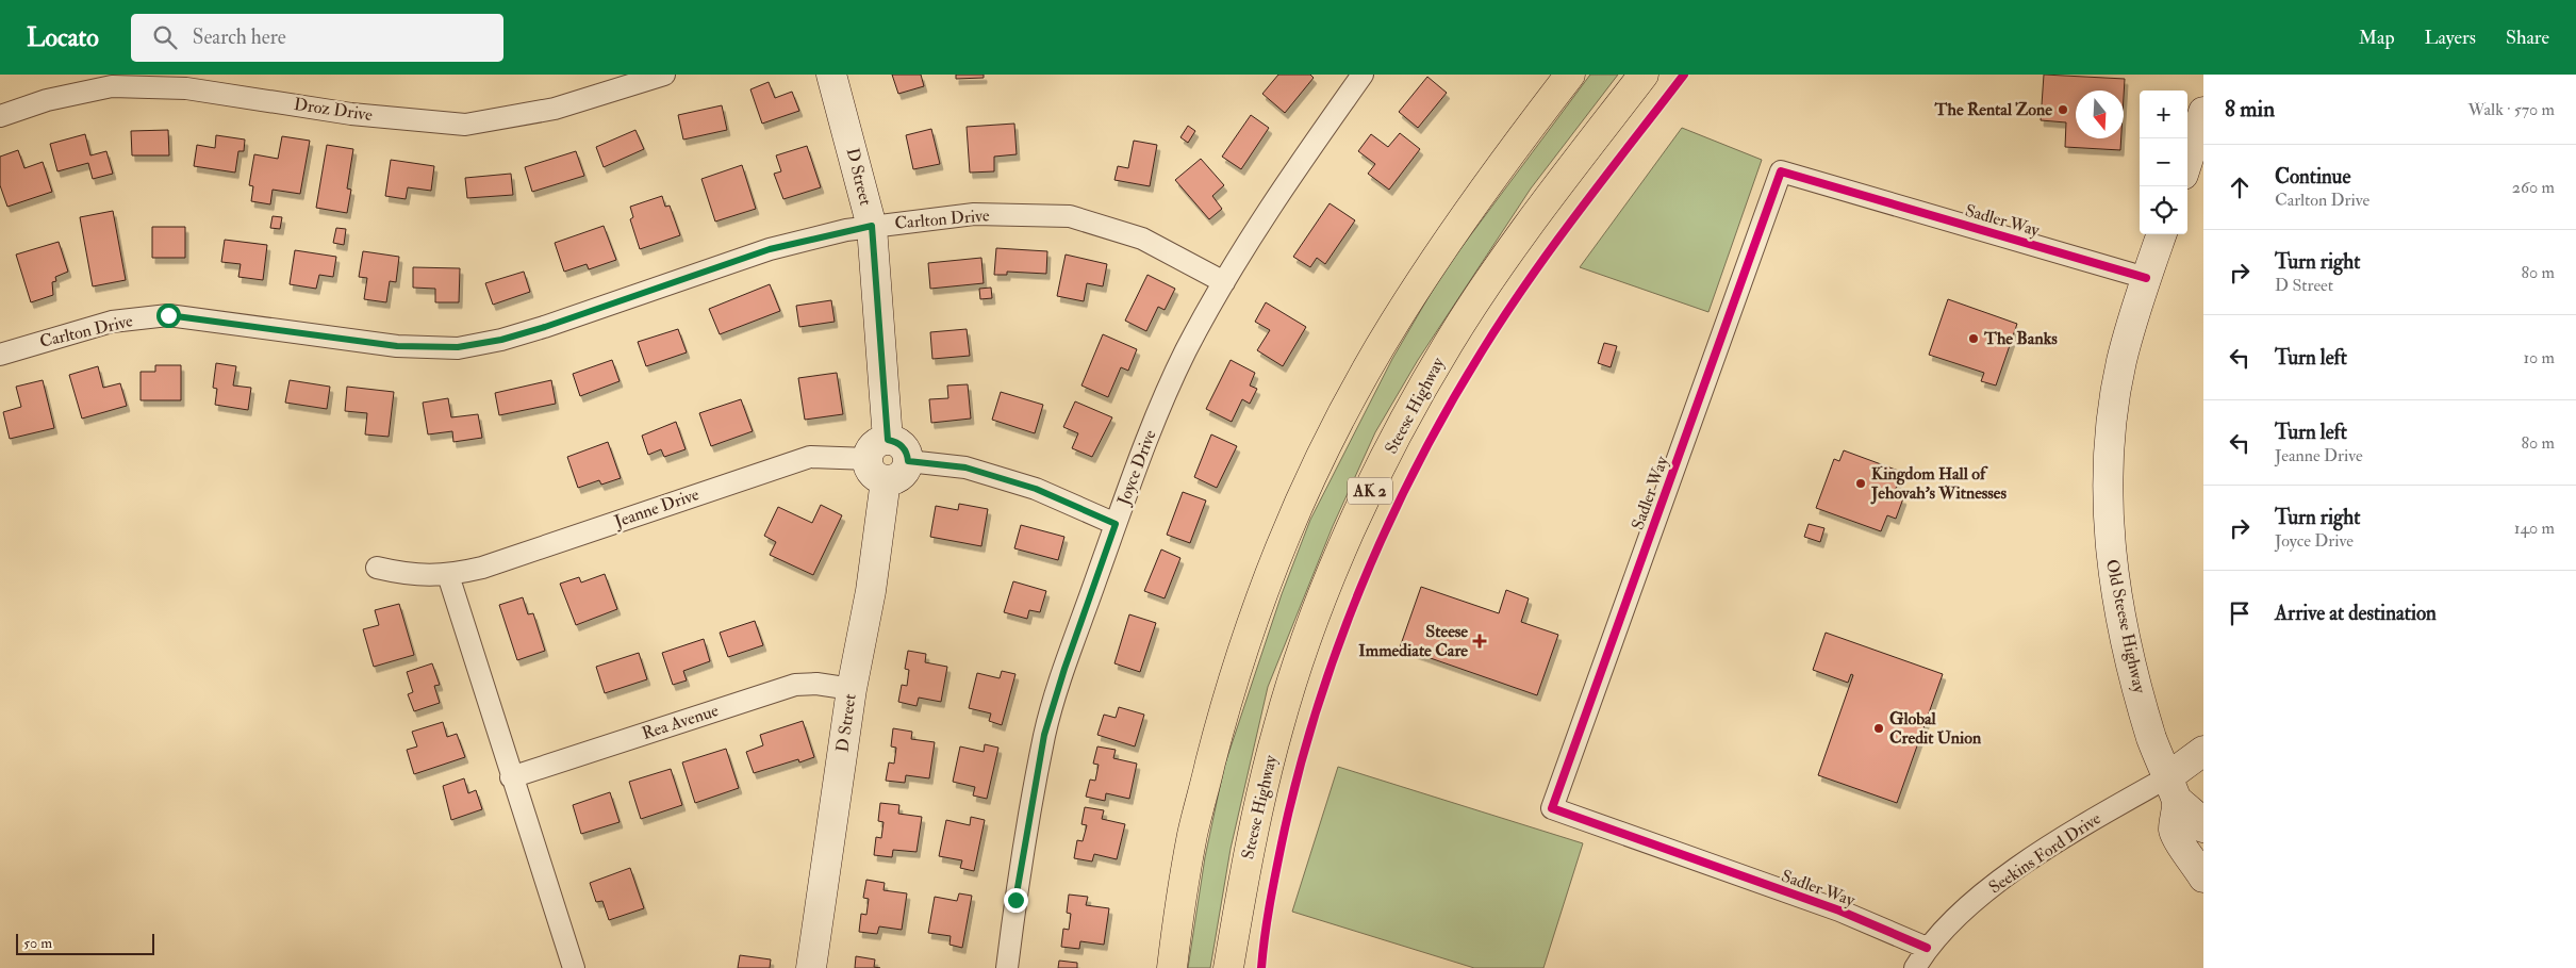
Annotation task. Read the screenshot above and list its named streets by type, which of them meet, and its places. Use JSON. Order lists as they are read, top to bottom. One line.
{"streets":{"highway":["Steese Highway","AK 2"],"street":["Droz Drive","D Street","Carlton Drive","Sadler Way","Joyce Drive","Jeanne Drive","Old Steese Highway","Rea Avenue","Seekins Ford Drive"]},"crossings":[["D Street","Carlton Drive"],["D Street","Jeanne Drive"],["D Street","Rea Avenue"],["Carlton Drive","Joyce Drive"],["Sadler Way","Old Steese Highway"],["Sadler Way","Seekins Ford Drive"],["Old Steese Highway","Seekins Ford Drive"]],"places":{"other":["The Rental Zone","The Banks","Kingdom Hall of Jehovah's Witnesses","Global Credit Union"],"health":["Steese Immediate Care"]},"scale_bar":"50 m","north":"bottom","page":{"header":"Locato","search":"Search here","nav":["Map","Layers","Share"],"heading":["8 min","Walk · 570 m"],"map_buttons":["+","−"],"list":[["Continue","Carlton Drive","260 m"],["Turn right","D Street","80 m"],["Turn left","10 m"],["Turn left","Jeanne Drive","80 m"],["Turn right","Joyce Drive","140 m"],"Arrive at destination"],"scale":"50 m"}}
